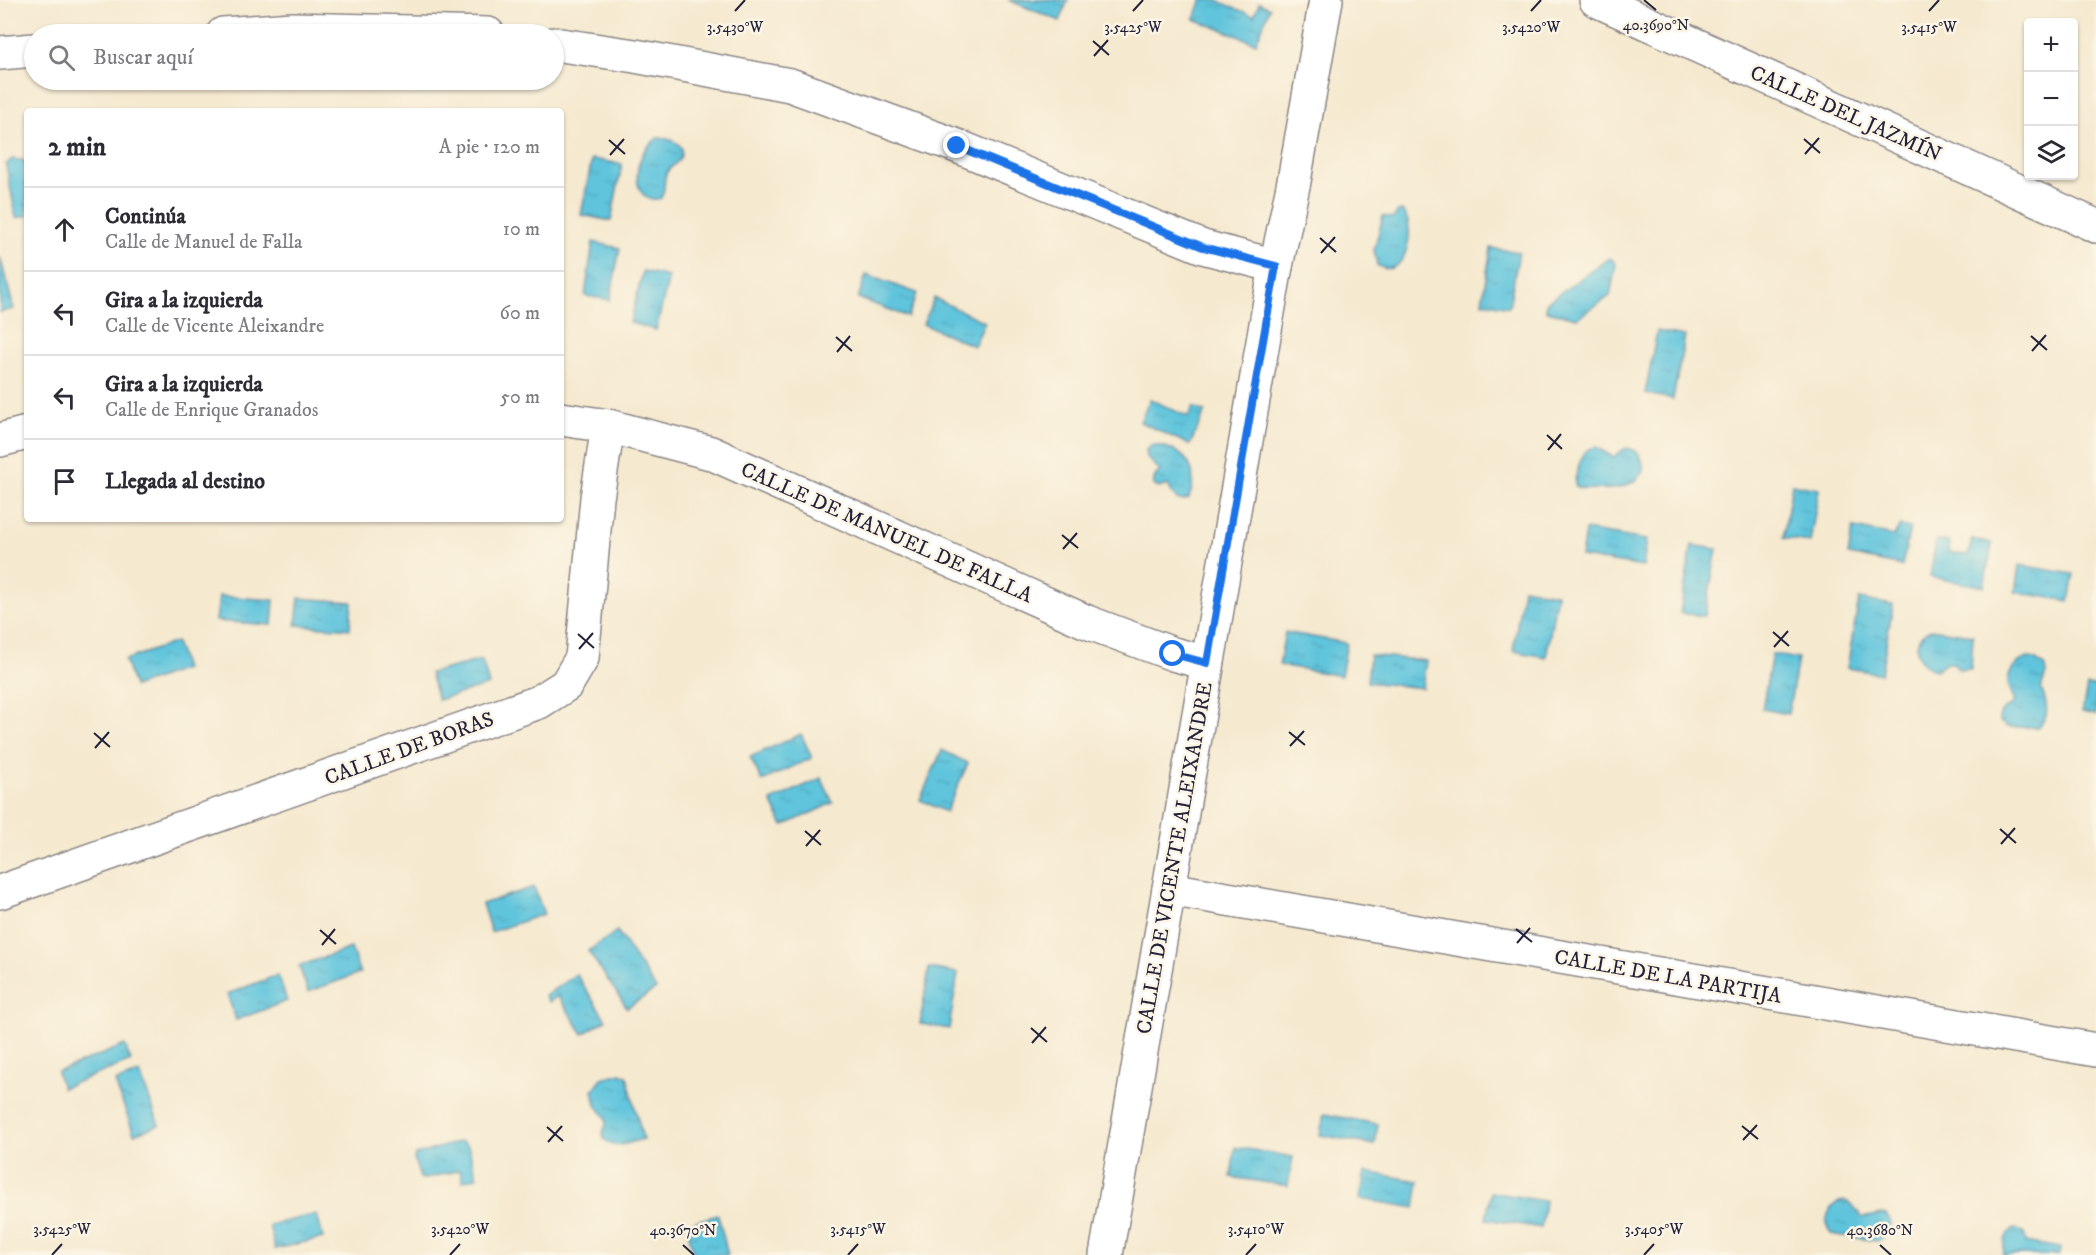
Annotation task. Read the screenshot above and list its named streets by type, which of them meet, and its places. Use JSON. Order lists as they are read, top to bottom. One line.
{"streets":{"street":["CALLE DEL JAZMÍN","CALLE DE MANUEL DE FALLA","CALLE DE BORAS","CALLE DE VICENTE ALEIXANDRE","CALLE DE LA PARTIJA"]},"crossings":[["CALLE DE MANUEL DE FALLA","CALLE DE BORAS"],["CALLE DE MANUEL DE FALLA","CALLE DE VICENTE ALEIXANDRE"],["CALLE DE VICENTE ALEIXANDRE","CALLE DE LA PARTIJA"]],"page":{"map_buttons":["+","−"],"search":"Buscar aquí","heading":["2 min","A pie · 120 m"],"list":[["Continúa","Calle de Manuel de Falla","10 m"],["Gira a la izquierda","Calle de Vicente Aleixandre","60 m"],["Gira a la izquierda","Calle de Enrique Granados","50 m"],"Llegada al destino"]},"coordinates":["40.3690°N","3.5430°W","3.5425°W","3.5420°W","3.5415°W","3.5410°W","3.5405°W","40.3670°N","40.3680°N"]}
